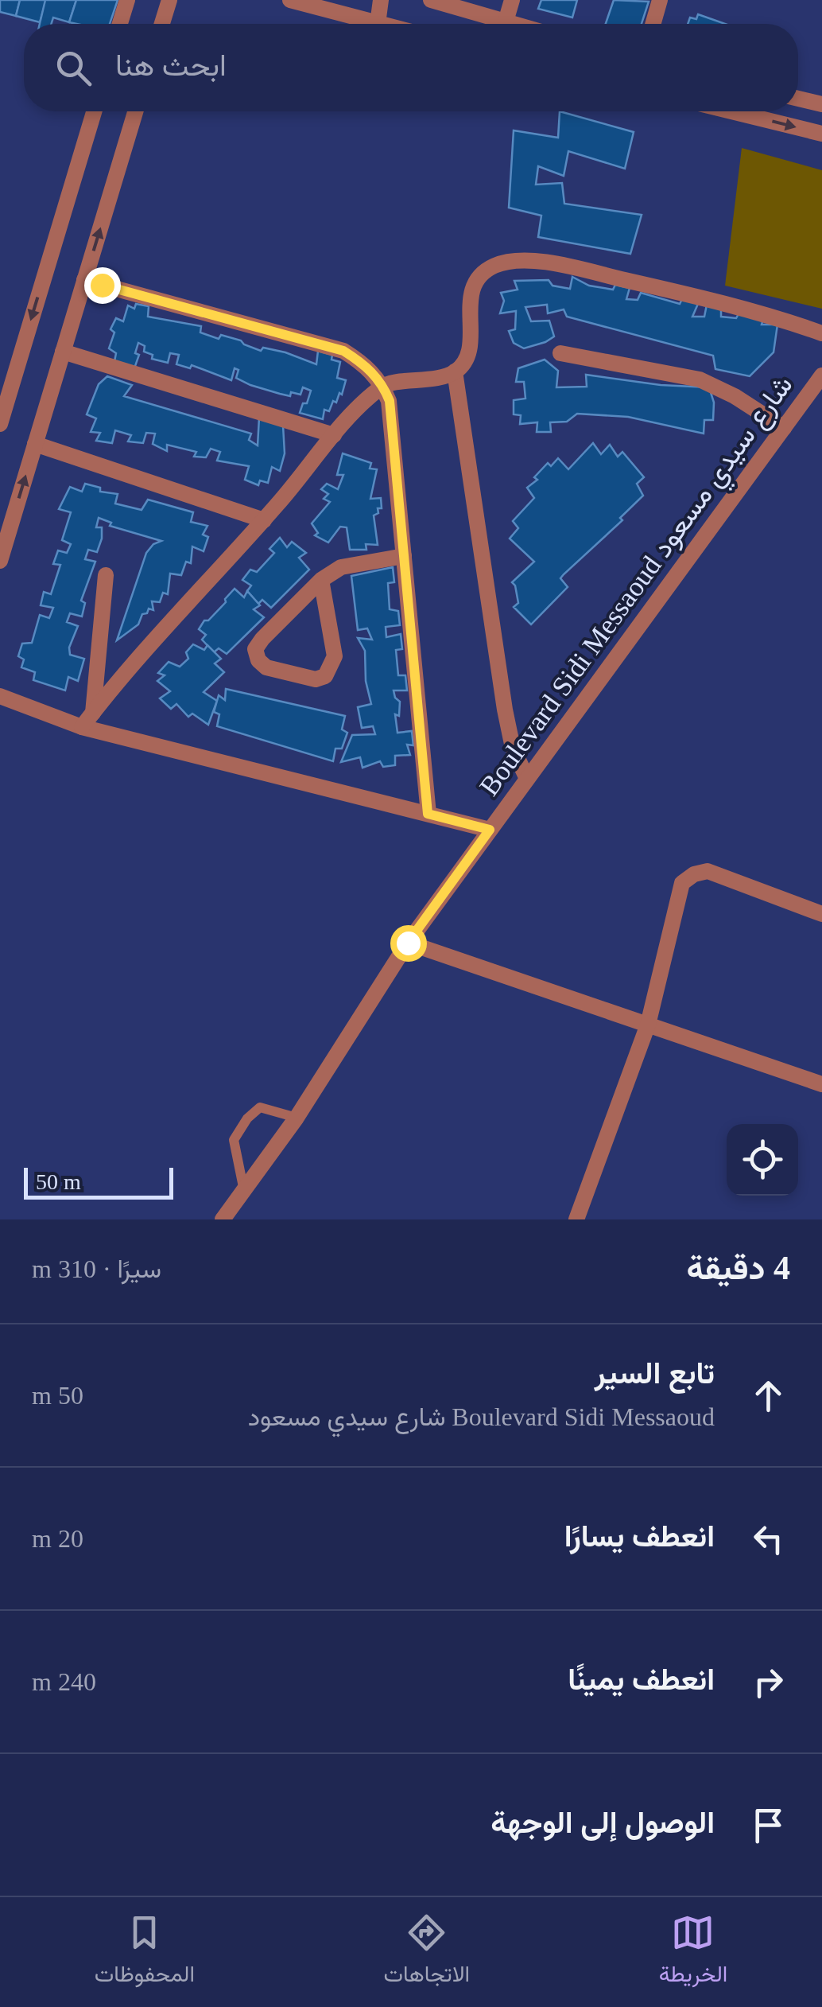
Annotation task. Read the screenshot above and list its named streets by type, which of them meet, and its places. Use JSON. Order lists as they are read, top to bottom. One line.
{"streets":{"street":["Boulevard Sidi Messaoud شارع سيدي مسعود"]},"scale_bar":"50 m","page":{"search":"ابحث هنا","scale":"50 m","heading":["4 دقيقة","سيرًا · 310 m"],"list":[["تابع السير","Boulevard Sidi Messaoud شارع سيدي مسعود","50 m"],["انعطف يسارًا","20 m"],["انعطف يمينًا","240 m"],"الوصول إلى الوجهة"],"nav":["الخريطة","الاتجاهات","المحفوظات"]}}
